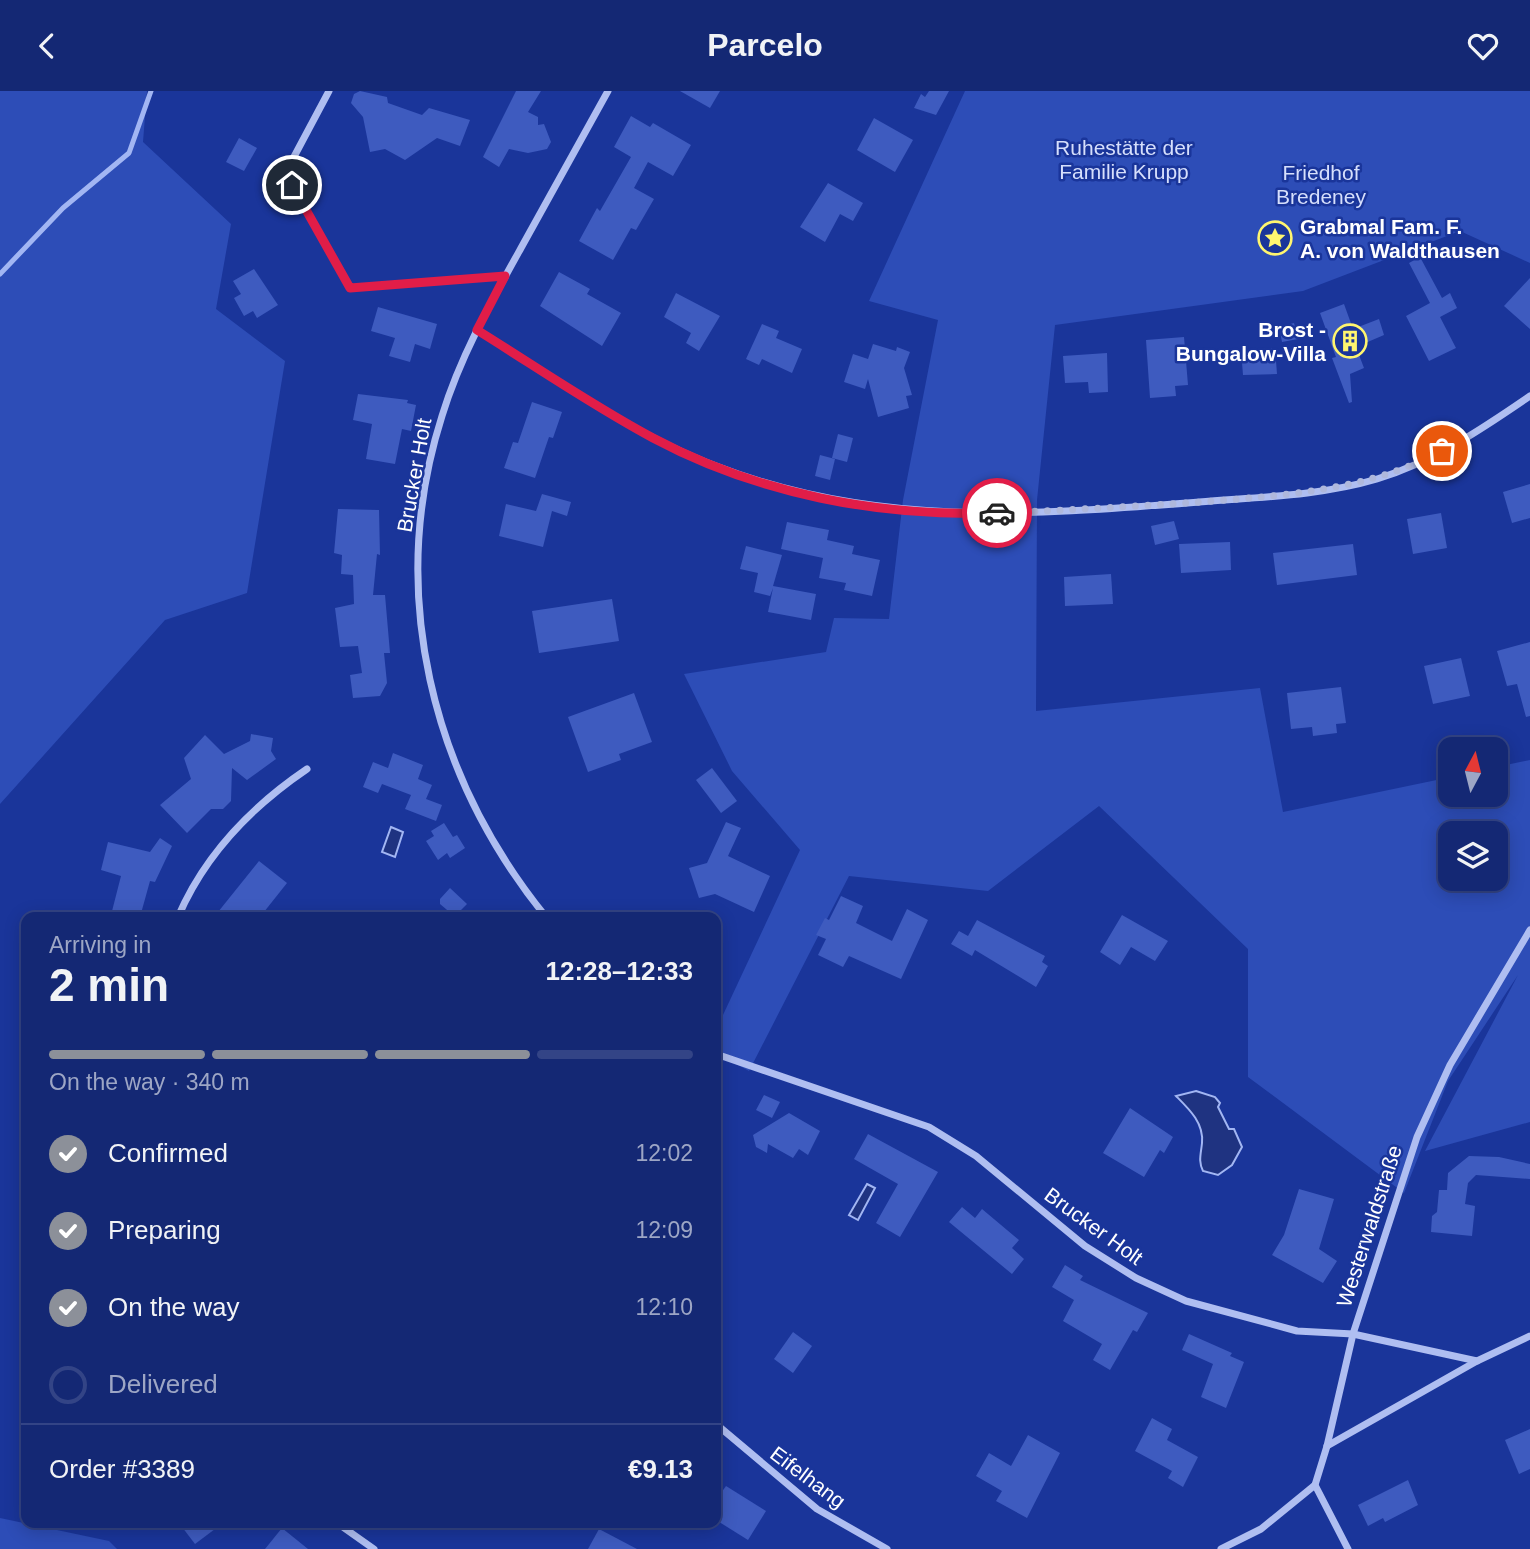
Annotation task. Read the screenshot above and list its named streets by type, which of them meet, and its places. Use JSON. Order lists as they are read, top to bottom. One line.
{"streets":{"street":["Brucker Holt","Westerwaldstraße","Eifelhang"]},"crossings":[["Brucker Holt","Westerwaldstraße"]],"parks":["Ruhestätte der Familie Krupp","Friedhof Bredeney"],"places":{"place":["Grabmal Fam. F. A. von Waldthausen"],"building":["Brost - Bungalow-Villa"]},"north":"top","page":{"header":"Parcelo","heading":["2 min","Arriving in","12:28–12:33"],"panel":["Order #3389","€9.13"],"bar":"On the way · 340 m","list":[["Confirmed","12:02"],["Preparing","12:09"],["On the way","12:10"],"Delivered"]}}
